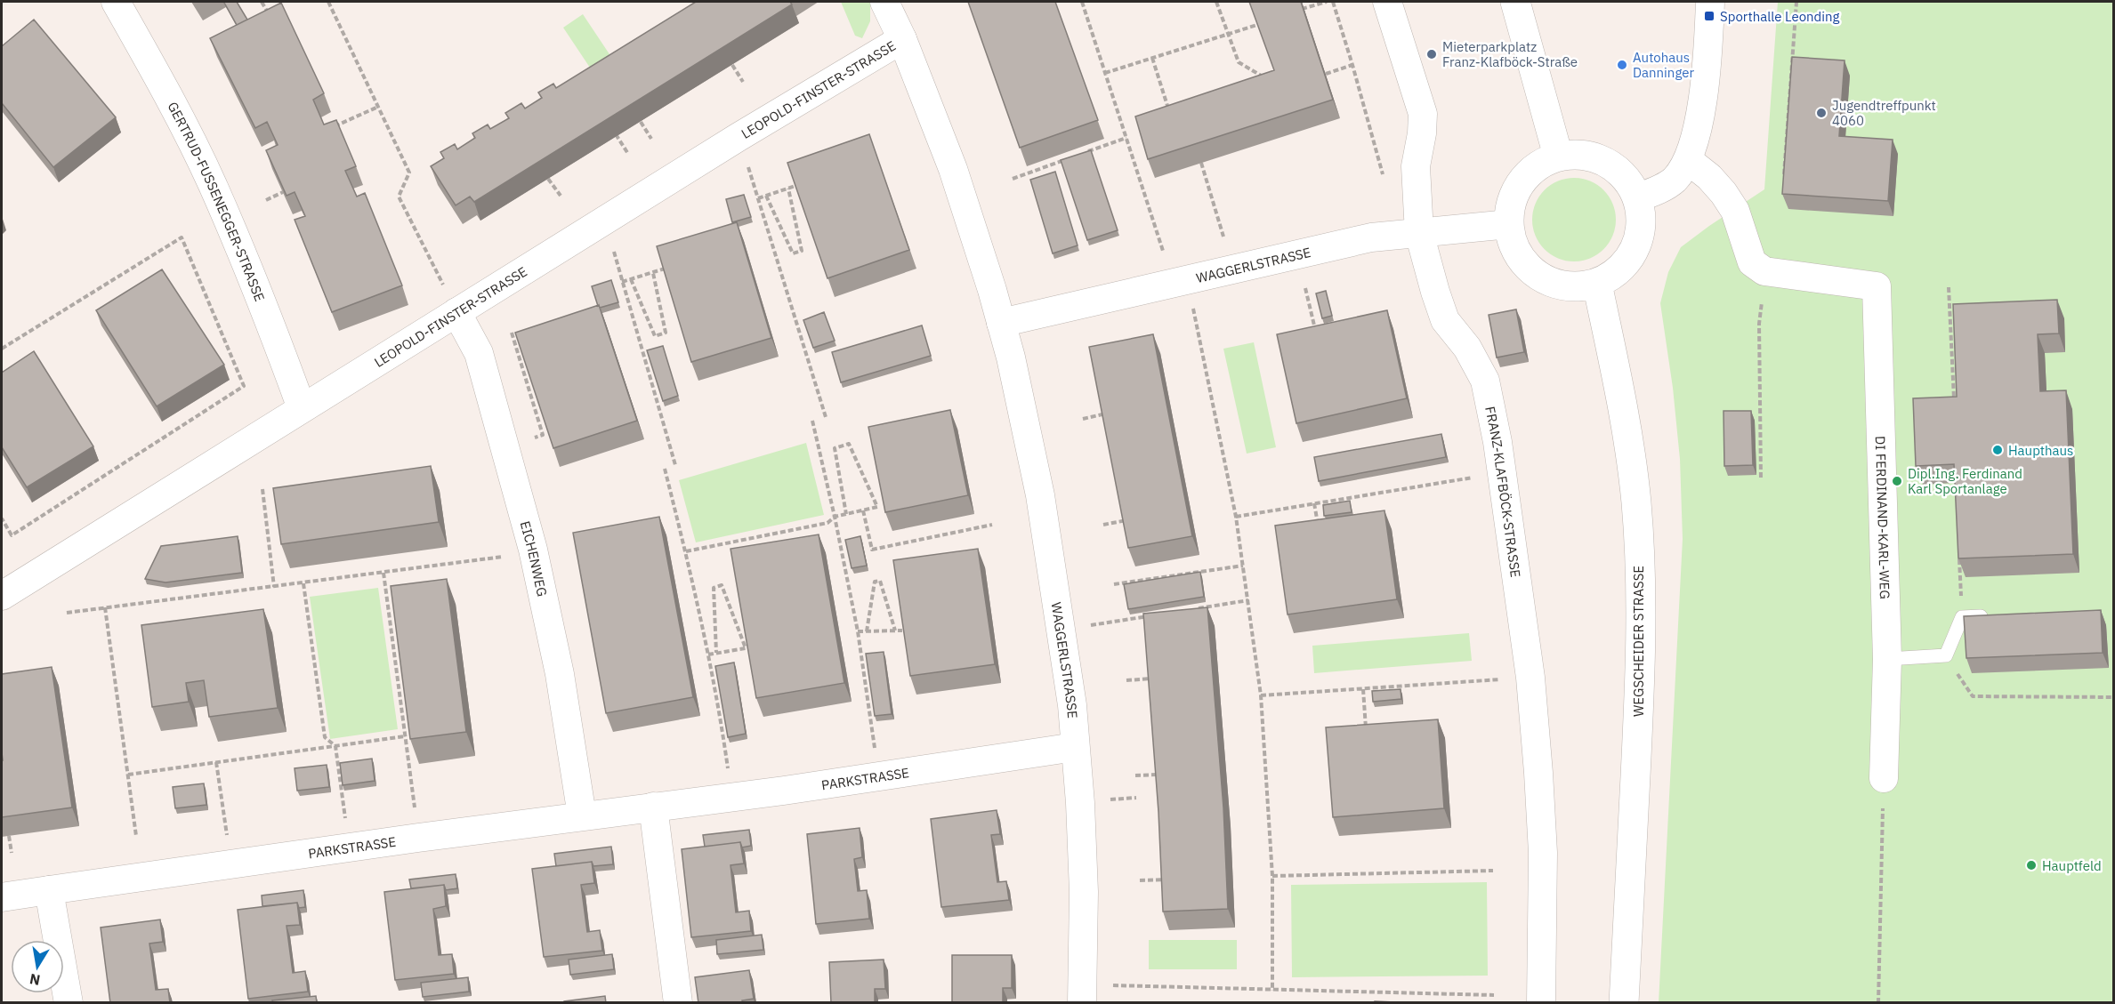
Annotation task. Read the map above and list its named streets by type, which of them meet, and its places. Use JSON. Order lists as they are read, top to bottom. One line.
{"streets":{"street":["LEOPOLD-FINSTER-STRASSE","GERTRUD-FUSSENEGGER-STRASSE","WAGGERLSTRASSE","FRANZ-KLAFBÖCK-STRASSE","DI FERDINAND-KARL-WEG","EICHENWEG","WEGSCHEIDER STRASSE","PARKSTRASSE"]},"crossings":[["LEOPOLD-FINSTER-STRASSE","GERTRUD-FUSSENEGGER-STRASSE"],["LEOPOLD-FINSTER-STRASSE","WAGGERLSTRASSE"],["LEOPOLD-FINSTER-STRASSE","EICHENWEG"],["WAGGERLSTRASSE","FRANZ-KLAFBÖCK-STRASSE"],["WAGGERLSTRASSE","WEGSCHEIDER STRASSE"],["WAGGERLSTRASSE","PARKSTRASSE"],["EICHENWEG","PARKSTRASSE"]],"places":{"transit":["Sporthalle Leonding"],"other":["Mieterparkplatz Franz-Klafböck-Straße","Autohaus Danninger","Jugendtreffpunkt 4060","Haupthaus","Dipl.Ing. Ferdinand Karl Sportanlage","Hauptfeld"]},"north":"bottom"}
